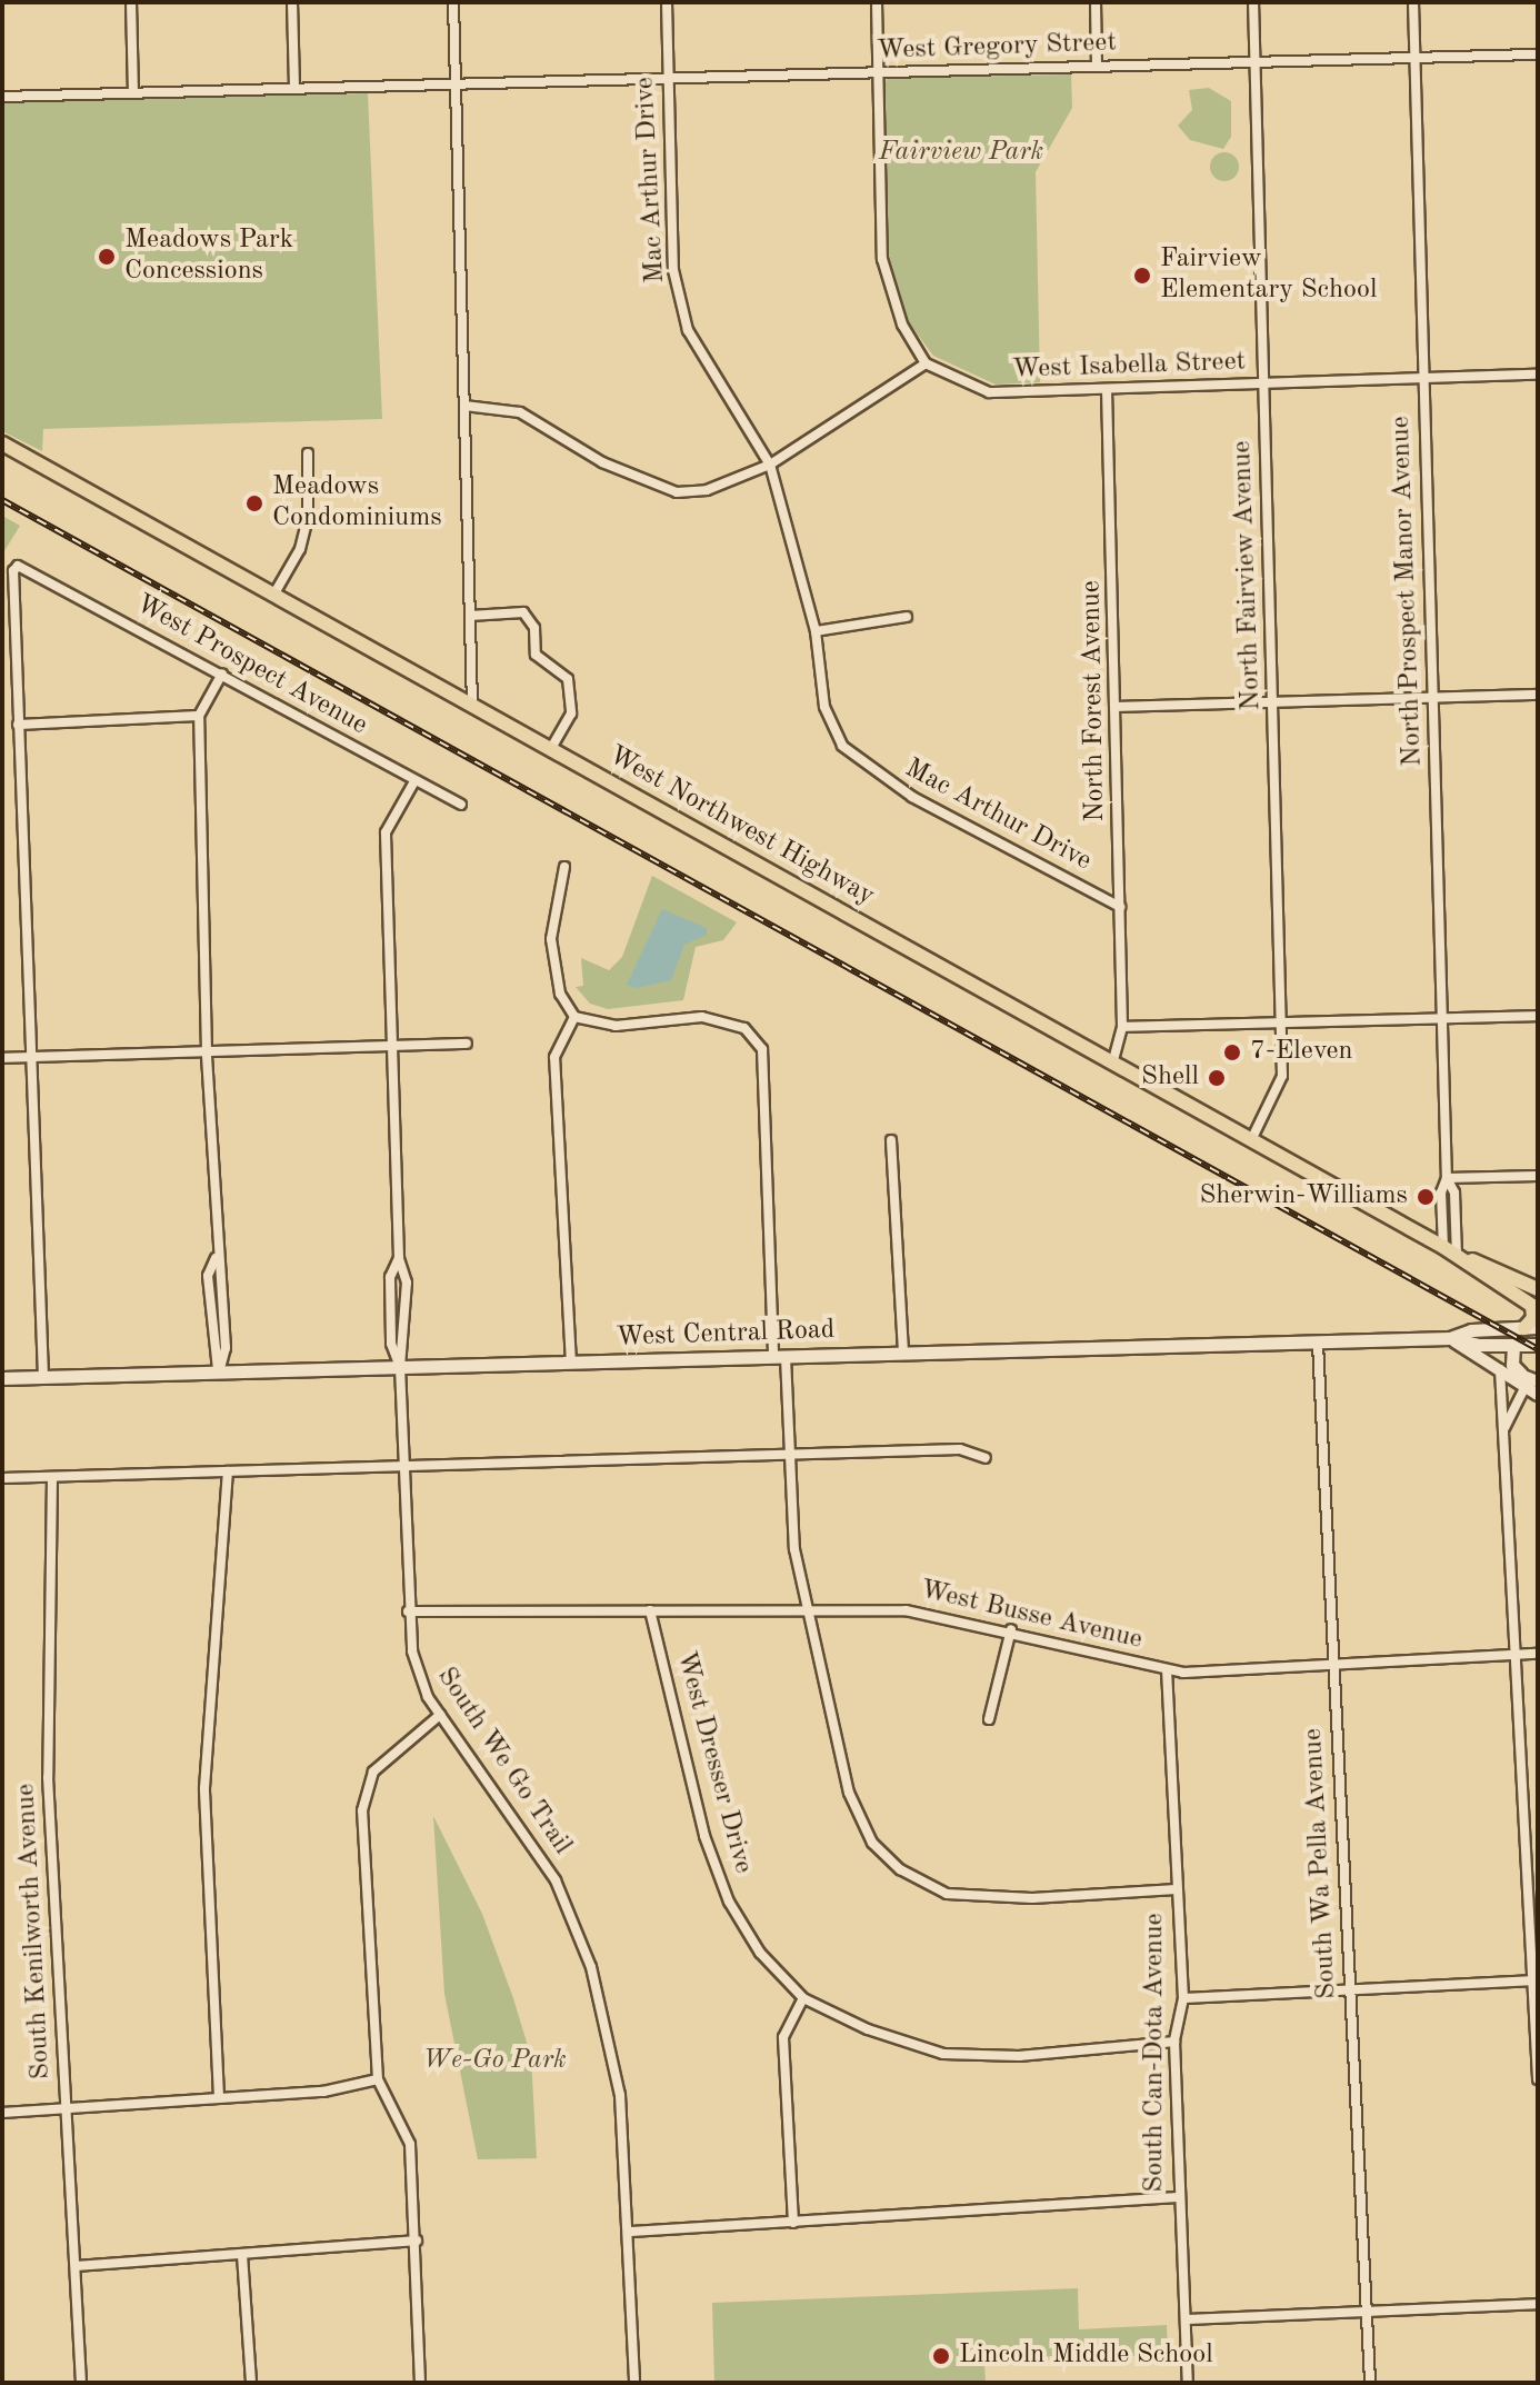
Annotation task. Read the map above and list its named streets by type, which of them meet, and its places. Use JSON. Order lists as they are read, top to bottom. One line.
{"streets":{"main road":["West Northwest Highway","West Central Road"],"street":["West Gregory Street","Mac Arthur Drive","West Isabella Street","North Fairview Avenue","North Prospect Manor Avenue","West Prospect Avenue","North Forest Avenue","West Busse Avenue","South We Go Trail","West Dresser Drive","South Wa Pella Avenue","South Kenilworth Avenue","South Can-Dota Avenue"]},"crossings":[["West Gregory Street","Mac Arthur Drive"],["West Gregory Street","North Fairview Avenue"],["West Gregory Street","North Prospect Manor Avenue"],["Mac Arthur Drive","North Forest Avenue"],["West Isabella Street","North Fairview Avenue"],["West Isabella Street","North Prospect Manor Avenue"],["West Isabella Street","North Forest Avenue"],["North Fairview Avenue","West Northwest Highway"],["North Prospect Manor Avenue","West Northwest Highway"],["North Forest Avenue","West Northwest Highway"],["West Central Road","South We Go Trail"],["West Central Road","South Wa Pella Avenue"],["West Busse Avenue","South We Go Trail"],["West Busse Avenue","West Dresser Drive"],["West Busse Avenue","South Wa Pella Avenue"],["West Busse Avenue","South Can-Dota Avenue"],["West Dresser Drive","South Can-Dota Avenue"]],"parks":["Fairview Park","We-Go Park"],"places":["Meadows Park Concessions","Fairview Elementary School","Meadows Condominiums","7-Eleven","Shell","Sherwin-Williams","Lincoln Middle School"]}
